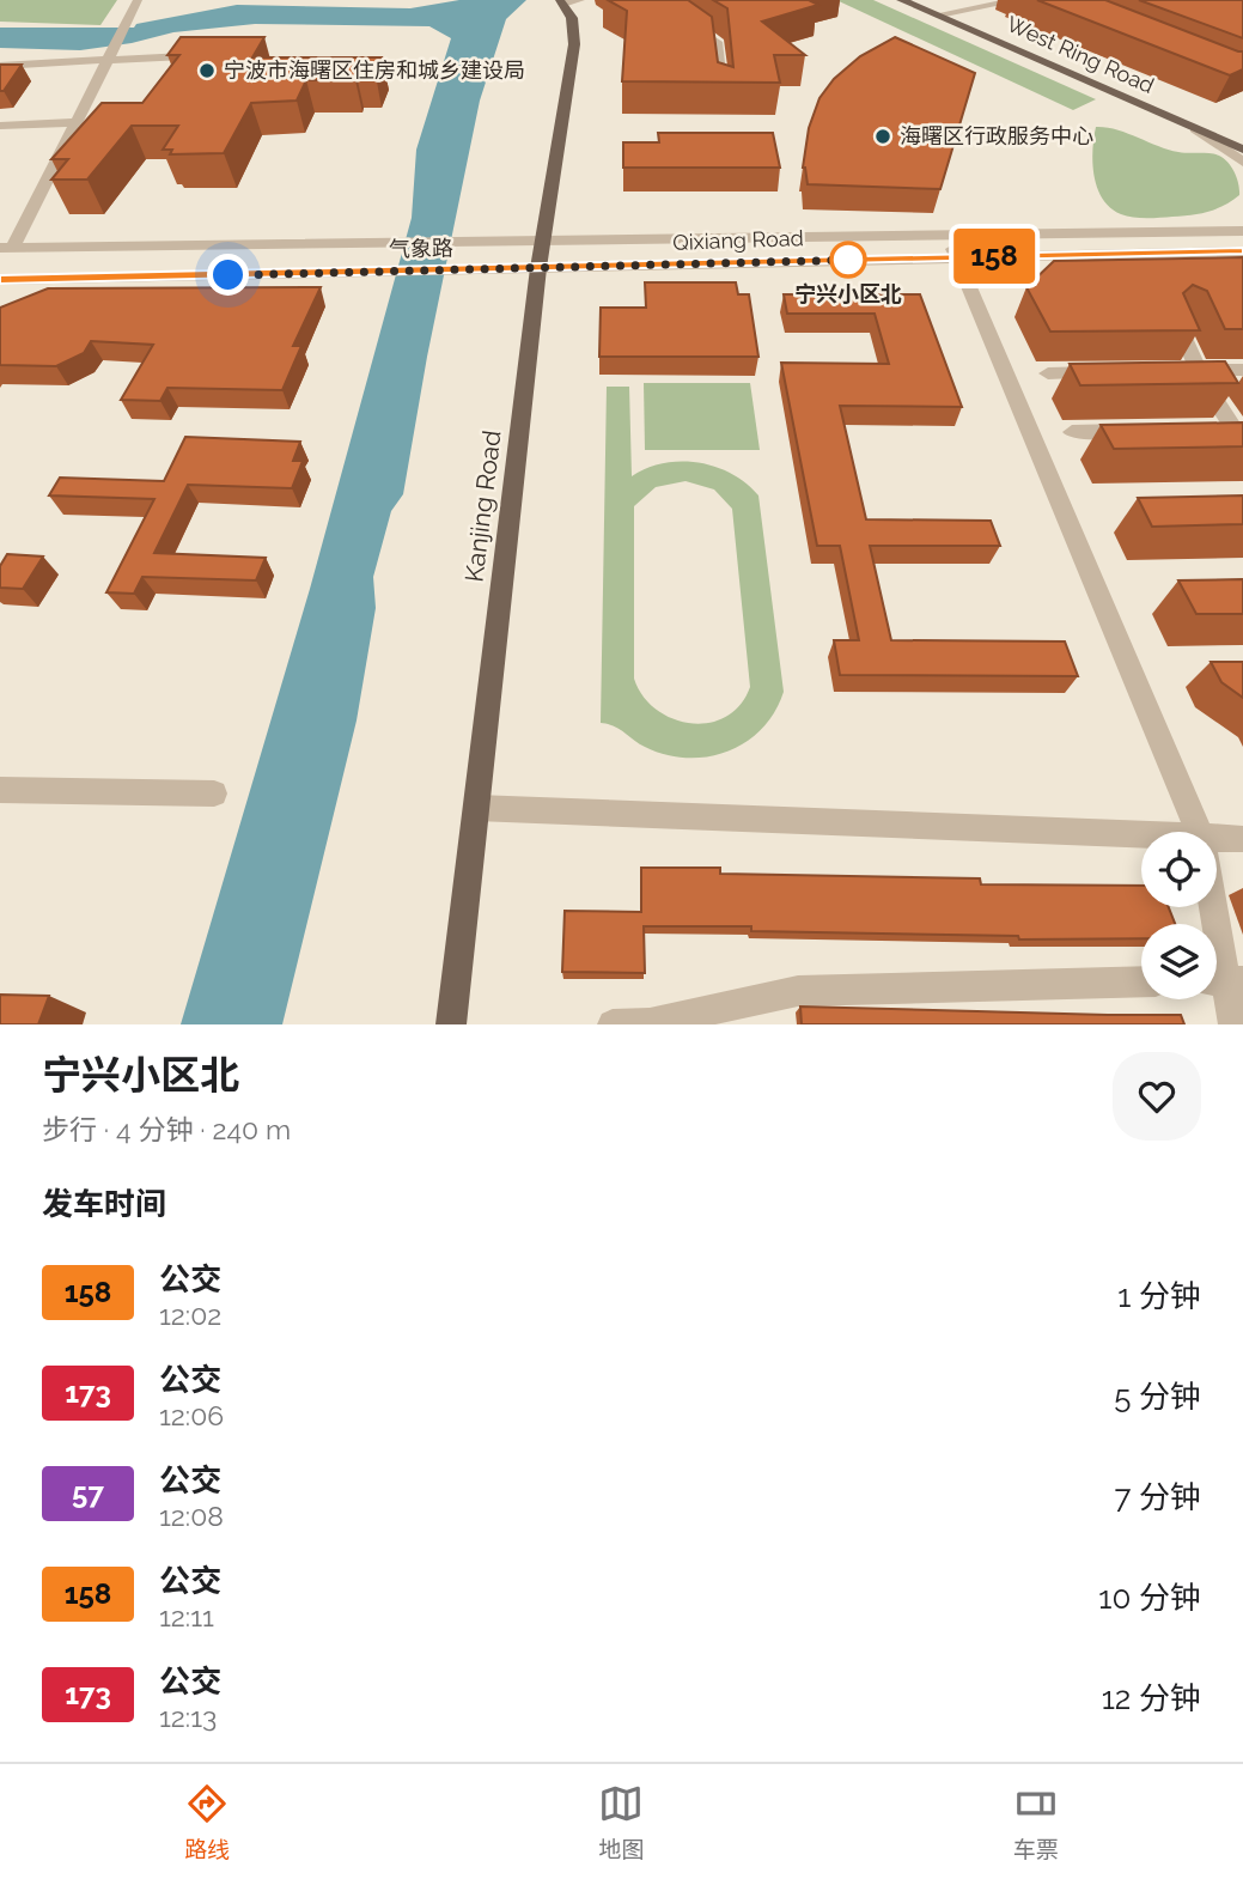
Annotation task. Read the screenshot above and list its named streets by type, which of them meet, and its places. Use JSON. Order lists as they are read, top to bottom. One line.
{"streets":{"main road":["West Ring Road","Kanjing Road"],"street":["Qixiang Road","气象路"]},"crossings":[["Qixiang Road","气象路"],["Qixiang Road","Kanjing Road"]],"places":["宁波市海曙区住房和城乡建设局","海曙区行政服务中心","宁兴小区北"],"lines":["bus line 158"],"page":{"on_map":"158","heading":[["宁兴小区北","步行 · 4 分钟 · 240 m"],"发车时间"],"list":[{"mark":"158","name":"公交","note":"12:02","value":"1 分钟"},{"mark":"173","name":"公交","note":"12:06","value":"5 分钟"},{"mark":"57","name":"公交","note":"12:08","value":"7 分钟"},{"mark":"158","name":"公交","note":"12:11","value":"10 分钟"},{"mark":"173","name":"公交","note":"12:13","value":"12 分钟"}],"tabs":["路线","地图","车票"]}}
